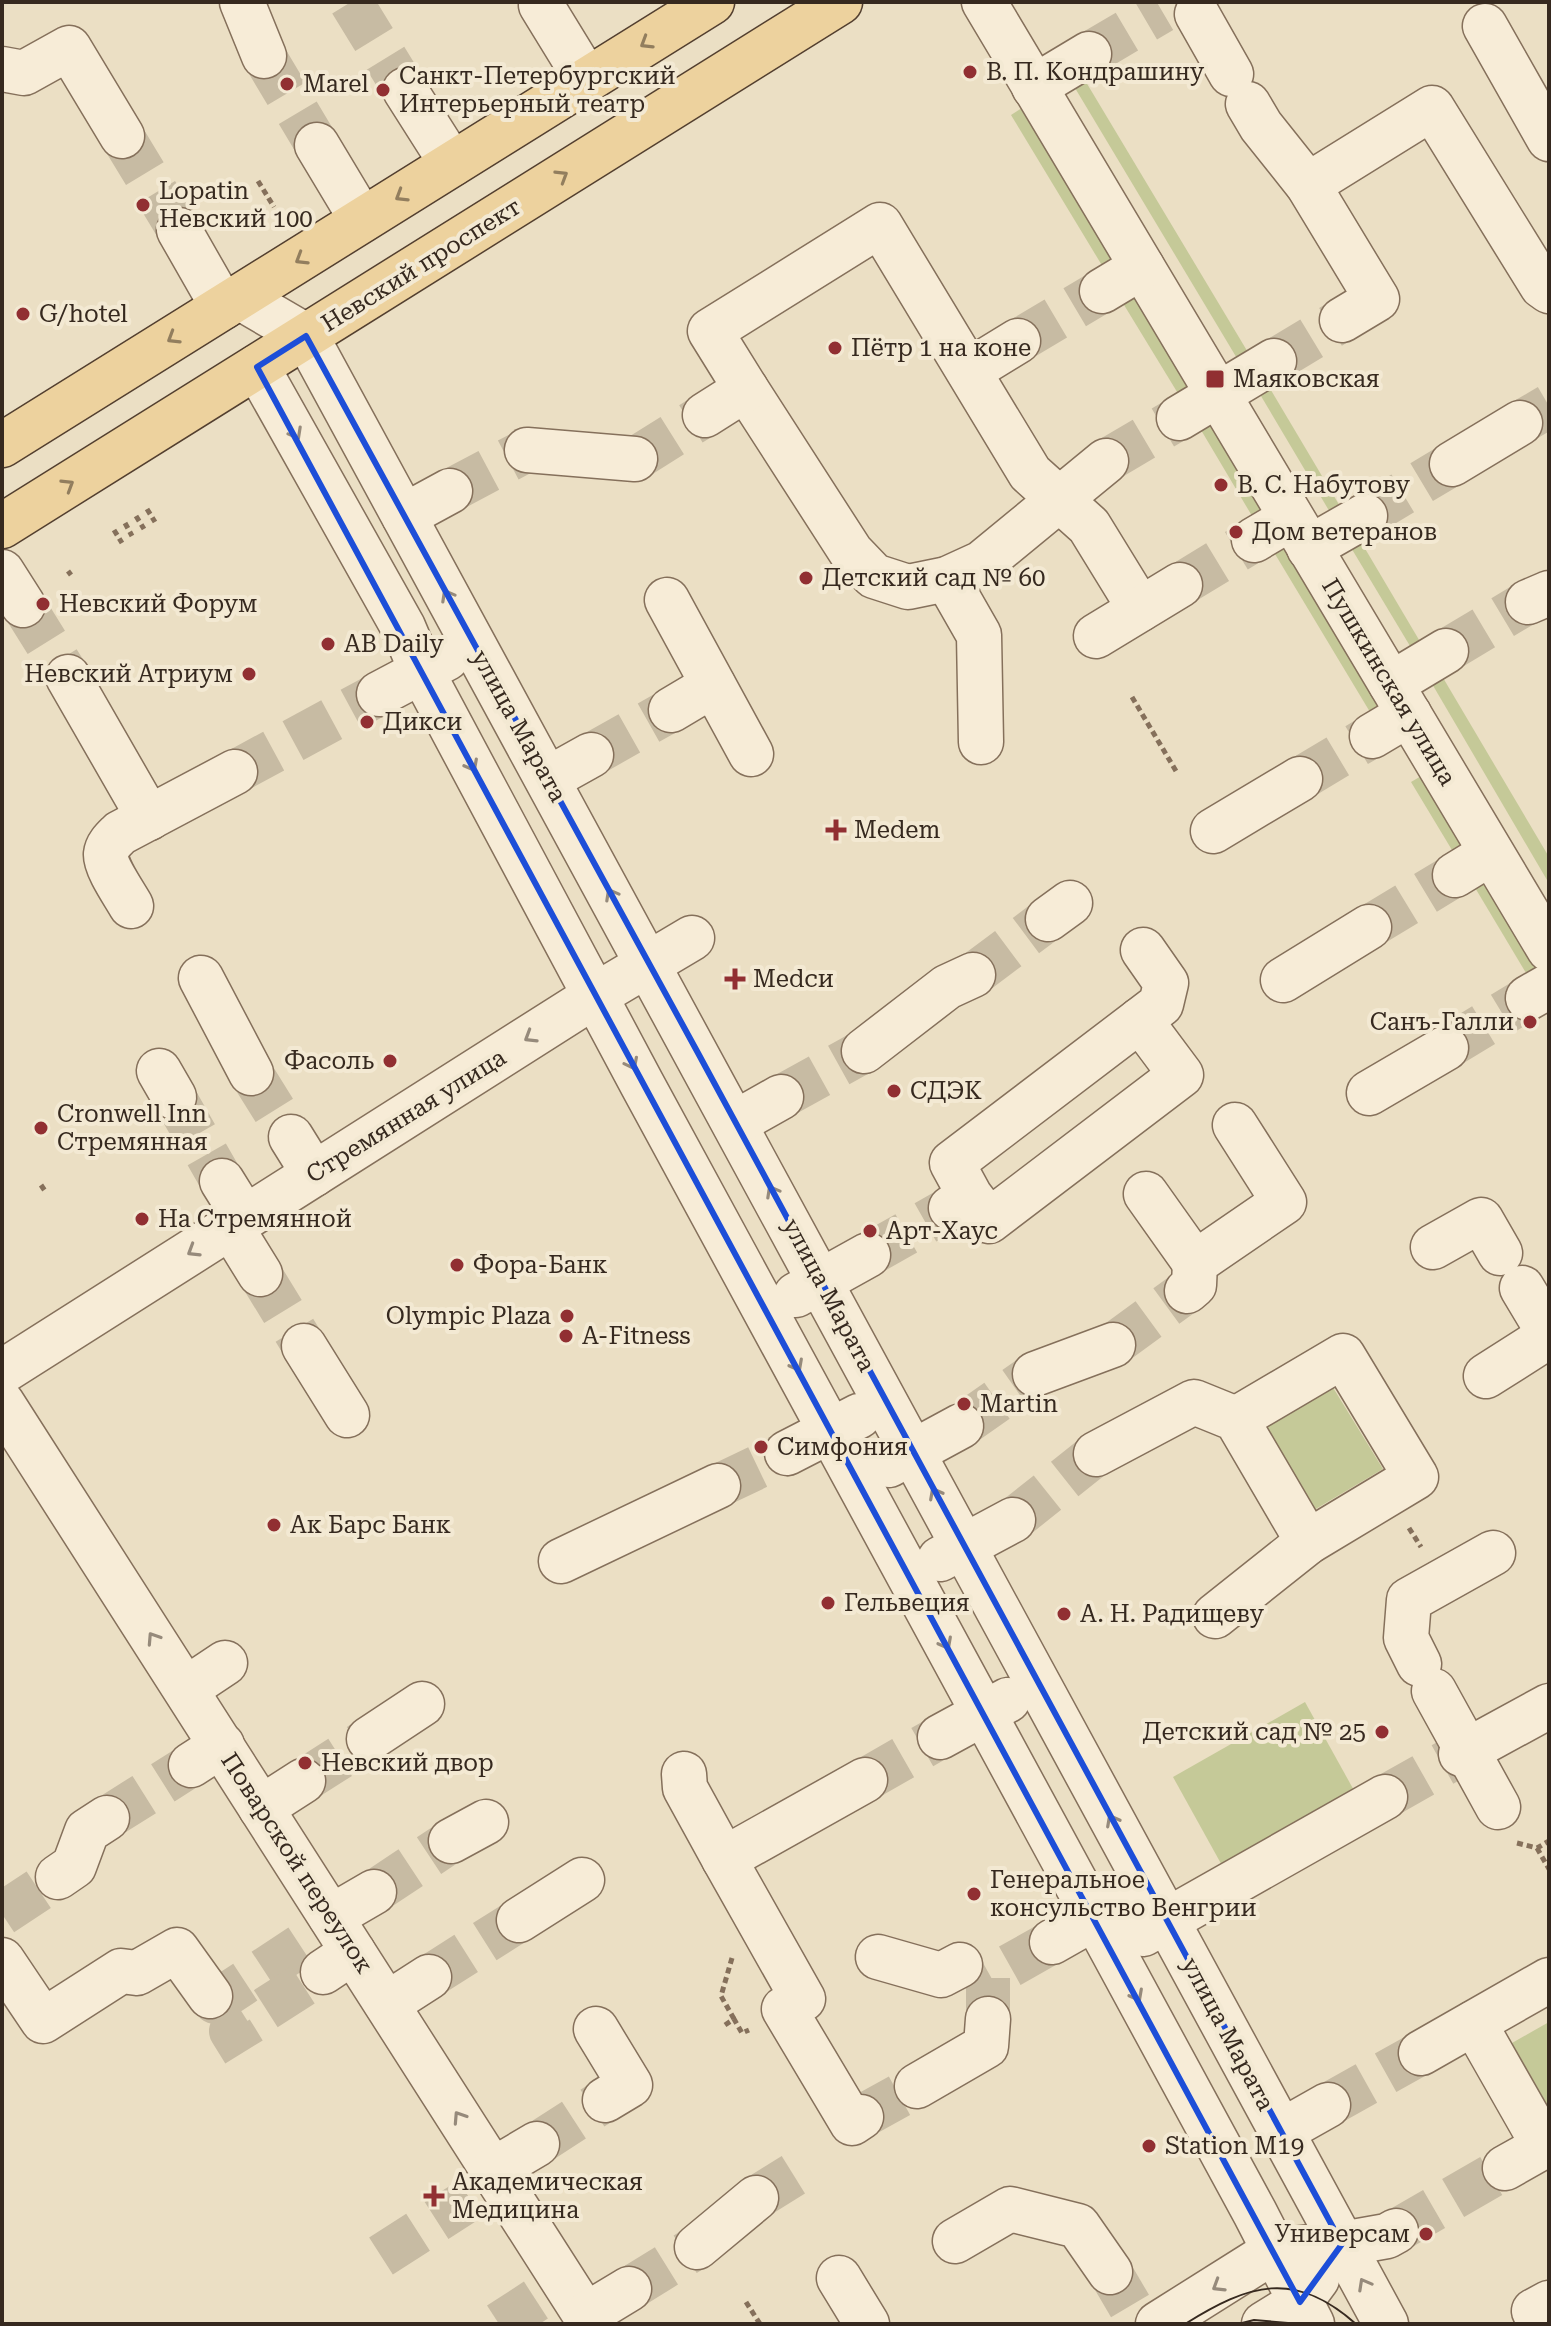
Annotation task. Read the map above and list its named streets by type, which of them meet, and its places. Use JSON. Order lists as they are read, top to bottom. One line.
{"streets":{"main road":["Невский проспект"],"street":["Пушкинская улица","улица Марата","Стремянная улица","Поварской переулок"]},"crossings":[["Невский проспект","улица Марата"],["улица Марата","Стремянная улица"]],"one_way":["Стремянная улица","Поварской переулок"],"places":{"other":["В. П. Кондрашину","Marel","Санкт-Петербургский Интерьерный театр","Lopatin Невский 100","G/hotel","Пётр 1 на коне","В. С. Набутову","Дом ветеранов","Детский сад № 60","Невский Форум","АВ Daily","Невский Атриум","Дикси","Санъ-Галли","Фасоль","СДЭК","Cronwell Inn Стремянная","На Стремянной","Арт-Хаус","Фора-Банк","Olympic Plaza","A-Fitness","Martin","Симфония","Ак Барс Банк","Гельвеция","А. Н. Радищеву","Детский сад № 25","Невский двор","Генеральное консульство Венгрии","Station M19","Универсам"],"transit":["Маяковская"],"health":["Medem","Medси","Академическая Медицина"]}}
